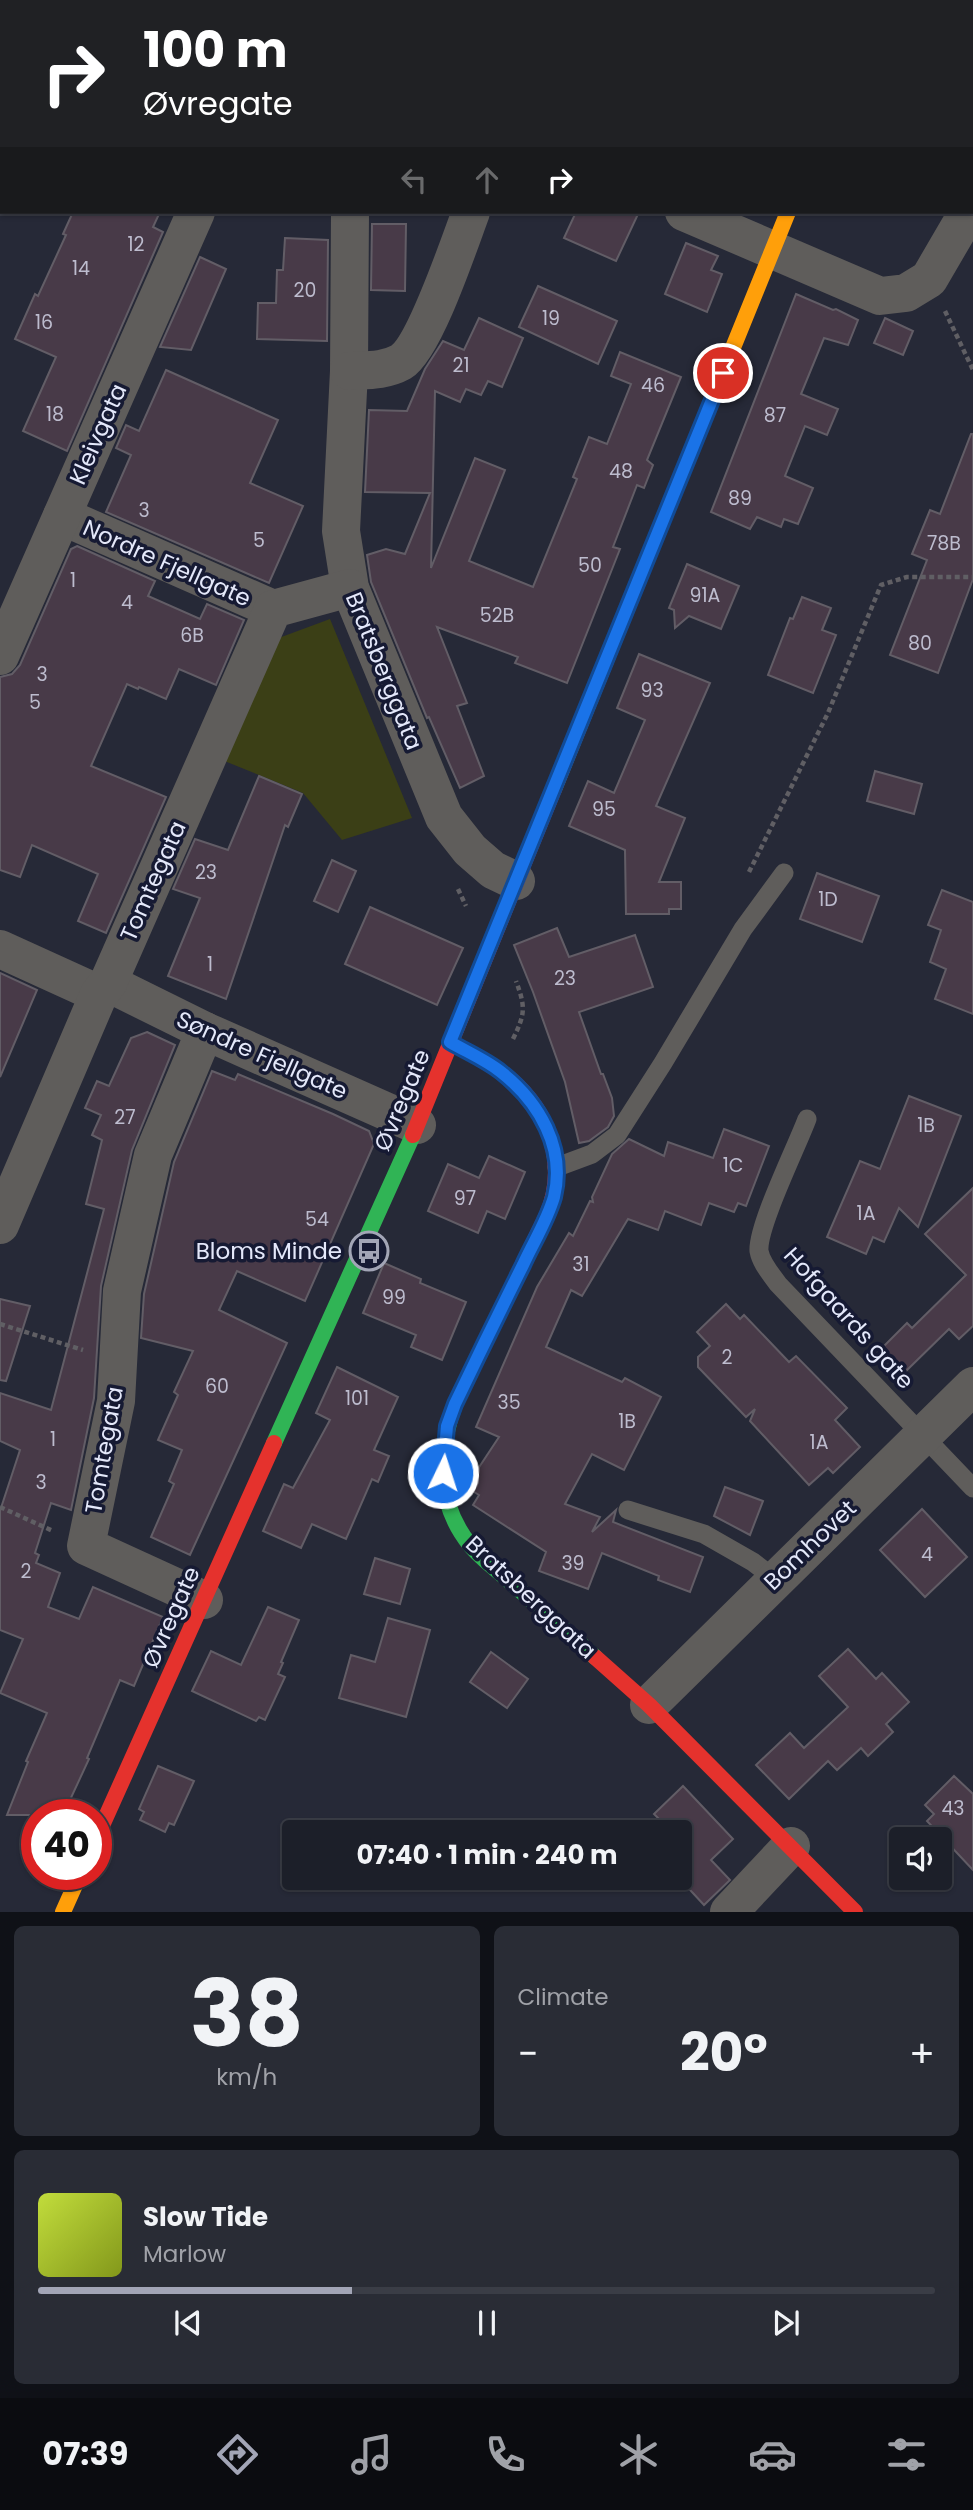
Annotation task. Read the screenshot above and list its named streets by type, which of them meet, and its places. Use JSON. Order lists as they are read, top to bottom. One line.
{"streets":{"street":["Kleivgata","Nordre Fjellgate","Bratsberggata","Tomtegata","Søndre Fjellgate","Øvregate","Bomhovet"],"lane":["Hofgaards gate"]},"crossings":[["Kleivgata","Nordre Fjellgate"],["Nordre Fjellgate","Tomtegata"],["Bratsberggata","Øvregate"],["Bratsberggata","Bomhovet"],["Tomtegata","Søndre Fjellgate"],["Søndre Fjellgate","Øvregate"],["Hofgaards gate","Bomhovet"]],"places":{"bus stop":["Bloms Minde"]},"house_numbers":["12","14","20","19","16","21","46","18","87","48","89","3","5","78B","50","1","91A","4","52B","6B","80","3","93","5","95","23","1D","1","23","27","1B","1C","97","1A","54","31","99","2","60","101","35","1B","1","1A","3","4","39","2","43"],"page":{"turn":["100 m","Øvregate"],"limit":"40","trip":"07:40 · 1 min · 240 m","tile":[["38","km/h"],"Climate"],"heat":["−","20°","+"],"song":["Slow Tide","Marlow"],"tabs":"07:39"}}
